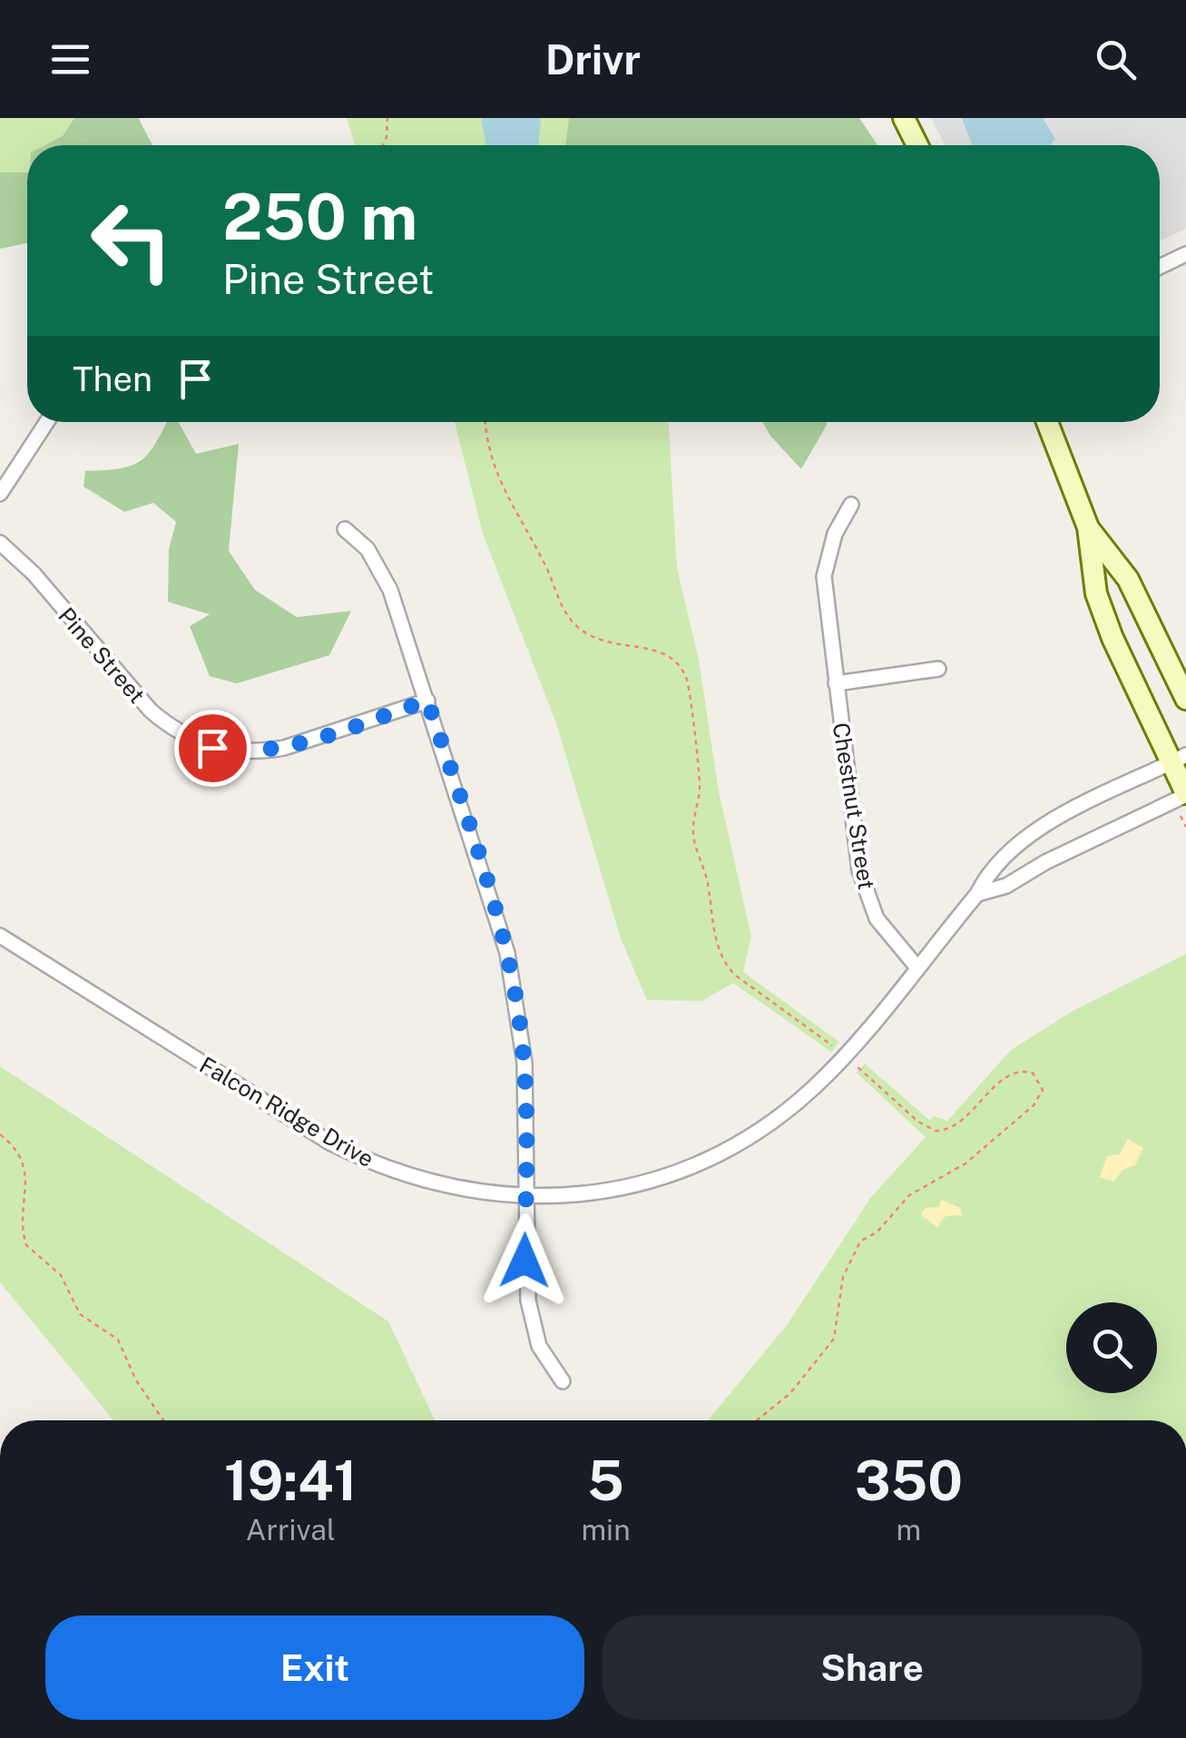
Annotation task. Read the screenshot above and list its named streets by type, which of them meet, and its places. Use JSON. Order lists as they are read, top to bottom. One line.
{"streets":{"street":["Pine Street","Chestnut Street","Falcon Ridge Drive"]},"crossings":[["Chestnut Street","Falcon Ridge Drive"]],"page":{"header":"Drivr","turn":["250 m","Pine Street"],"then":"Then","eta":["19:41","Arrival","5","min","350","m"],"buttons":["Exit","Share"]}}
